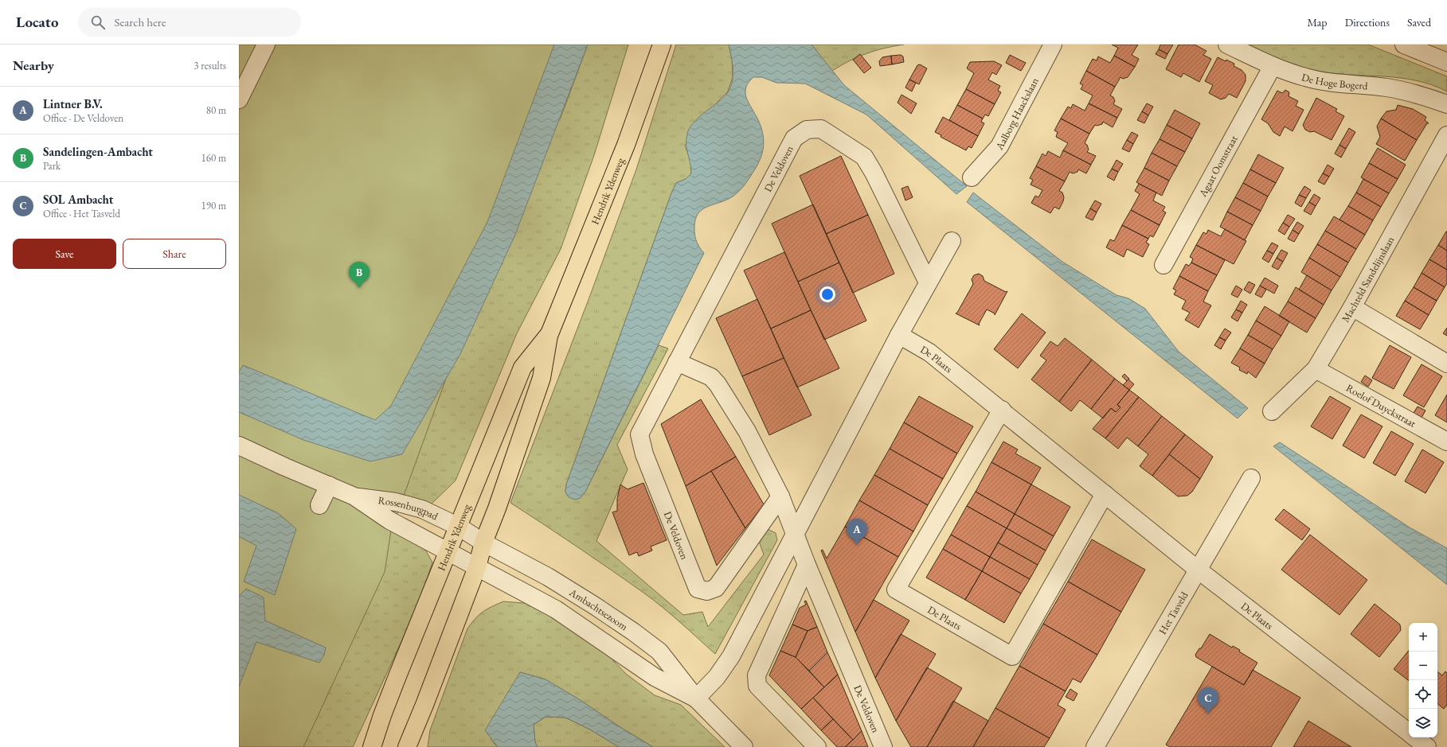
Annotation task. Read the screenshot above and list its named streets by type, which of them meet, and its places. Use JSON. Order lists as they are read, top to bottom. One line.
{"streets":{"main road":["Hendrik Ydenweg"],"street":["De Hoge Bogerd","Aalborg Haackslaan","Agaat Oomstraat","De Veldoven","Machteld Sandelijnslaan","De Plaats","Roelof Duyckstraat","Rossenburgpad","Ambachtsezoom","Het Tasveld"]},"crossings":[["De Hoge Bogerd","Agaat Oomstraat"],["Hendrik Ydenweg","Rossenburgpad"],["Hendrik Ydenweg","Ambachtsezoom"],["Machteld Sandelijnslaan","Roelof Duyckstraat"],["De Plaats","Het Tasveld"],["Rossenburgpad","Ambachtsezoom"]],"page":{"header":"Locato","search":"Search here","nav":["Map","Directions","Saved"],"heading":["Nearby","3 results"],"list":[{"mark":"A","name":"Lintner B.V.","note":"Office · De Veldoven","value":"80 m"},{"mark":"B","name":"Sandelingen-Ambacht","note":"Park","value":"160 m"},{"mark":"C","name":"SOL Ambacht","note":"Office · Het Tasveld","value":"190 m"}],"buttons":["Save","Share"],"pins":["B","A","C"],"map_buttons":["+","−"]}}
